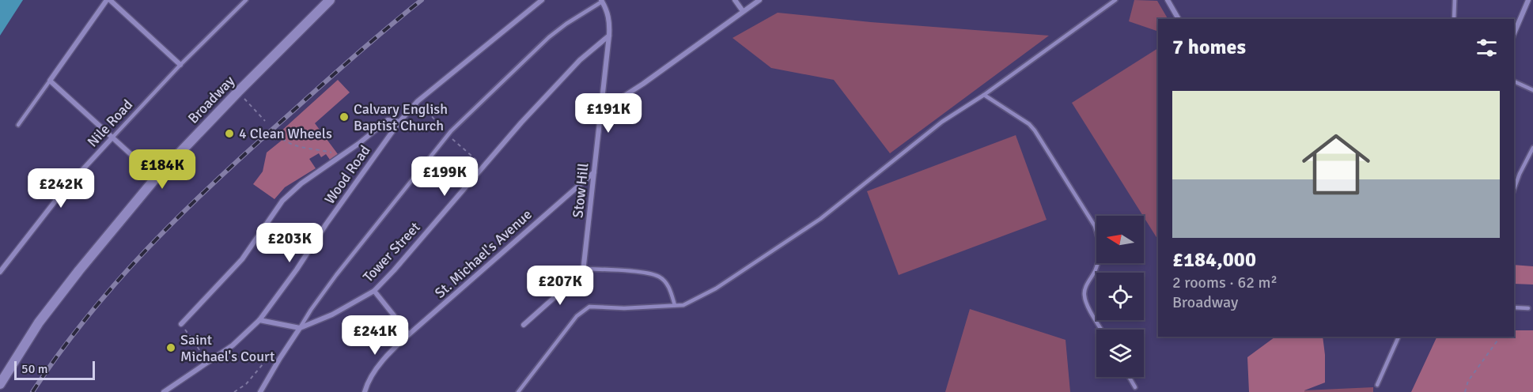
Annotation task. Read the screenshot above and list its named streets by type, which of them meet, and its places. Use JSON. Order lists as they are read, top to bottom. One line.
{"streets":{"main road":["Broadway"],"street":["Nile Road","Wood Road","Stow Hill","Tower Street","St. Michael's Avenue"]},"crossings":[["Stow Hill","Tower Street"],["Stow Hill","St. Michael's Avenue"]],"places":["Calvary English Baptist Church","4 Clean Wheels","Saint Michael's Court"],"scale_bar":"50 m","north":"left","page":{"heading":"7 homes","list":[{"name":"£184,000","note":"2 rooms · 62 m² · Broadway"}],"price":["£191K","£184K","£199K","£242K","£203K","£207K","£241K"],"scale":"50 m"}}
